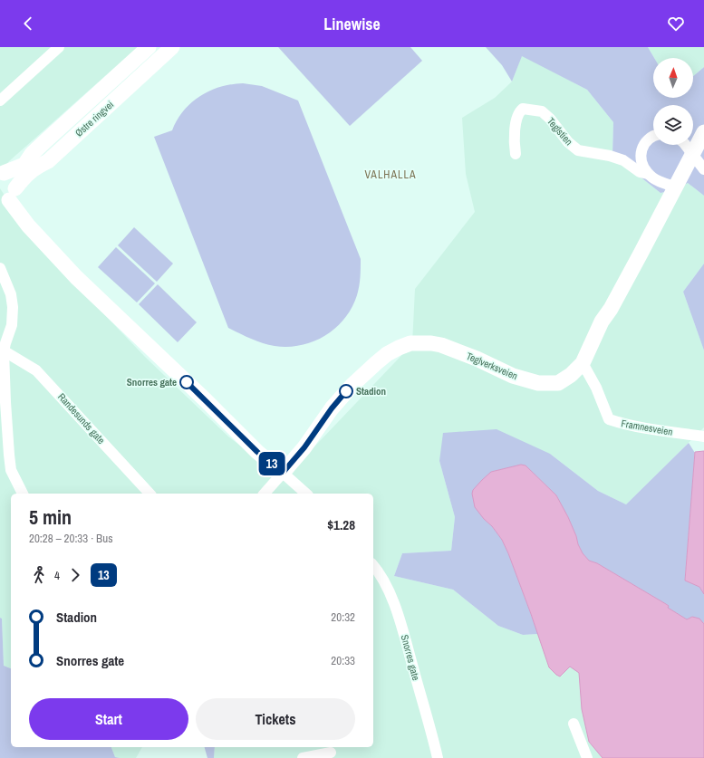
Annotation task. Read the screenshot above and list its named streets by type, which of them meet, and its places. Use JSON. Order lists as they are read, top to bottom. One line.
{"streets":{"street":["Østre ringvei","Teglstien","Teglverksveien","Randesunds gate","Framnesveien","Snorres gate"]},"crossings":[["Teglverksveien","Framnesveien"]],"districts":["VALHALLA"],"places":["Snorres gate","Stadion"],"lines":["bus line 13"],"north":"top","page":{"header":"Linewise","on_map":"13","heading":["5 min","20:28 – 20:33 · Bus","$1.28"],"legs":["4","13"],"list":[{"name":"Stadion","value":"20:32"},{"name":"Snorres gate","value":"20:33"}],"buttons":["Start","Tickets"]}}
